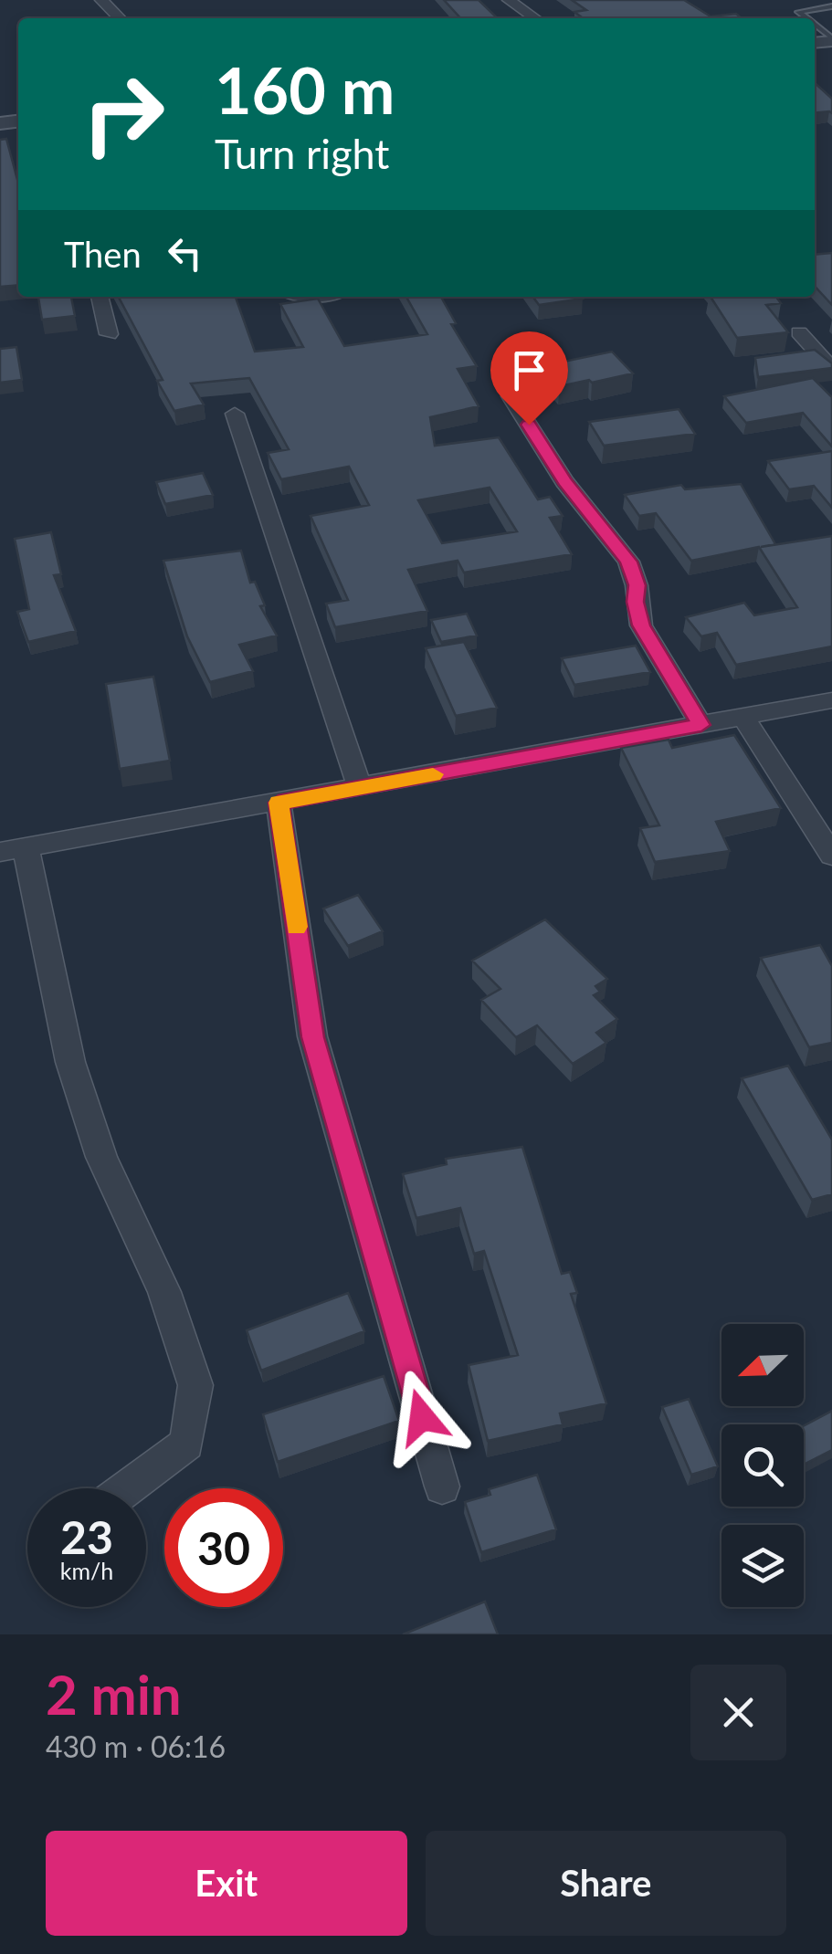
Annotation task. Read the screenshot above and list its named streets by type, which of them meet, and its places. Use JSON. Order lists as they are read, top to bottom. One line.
{"north":"bottom left","page":{"turn":["160 m","Turn right"],"then":"Then","speed":"23 km/h","limit":"30","heading":["2 min","430 m · 06:16"],"buttons":["Exit","Share"]}}
